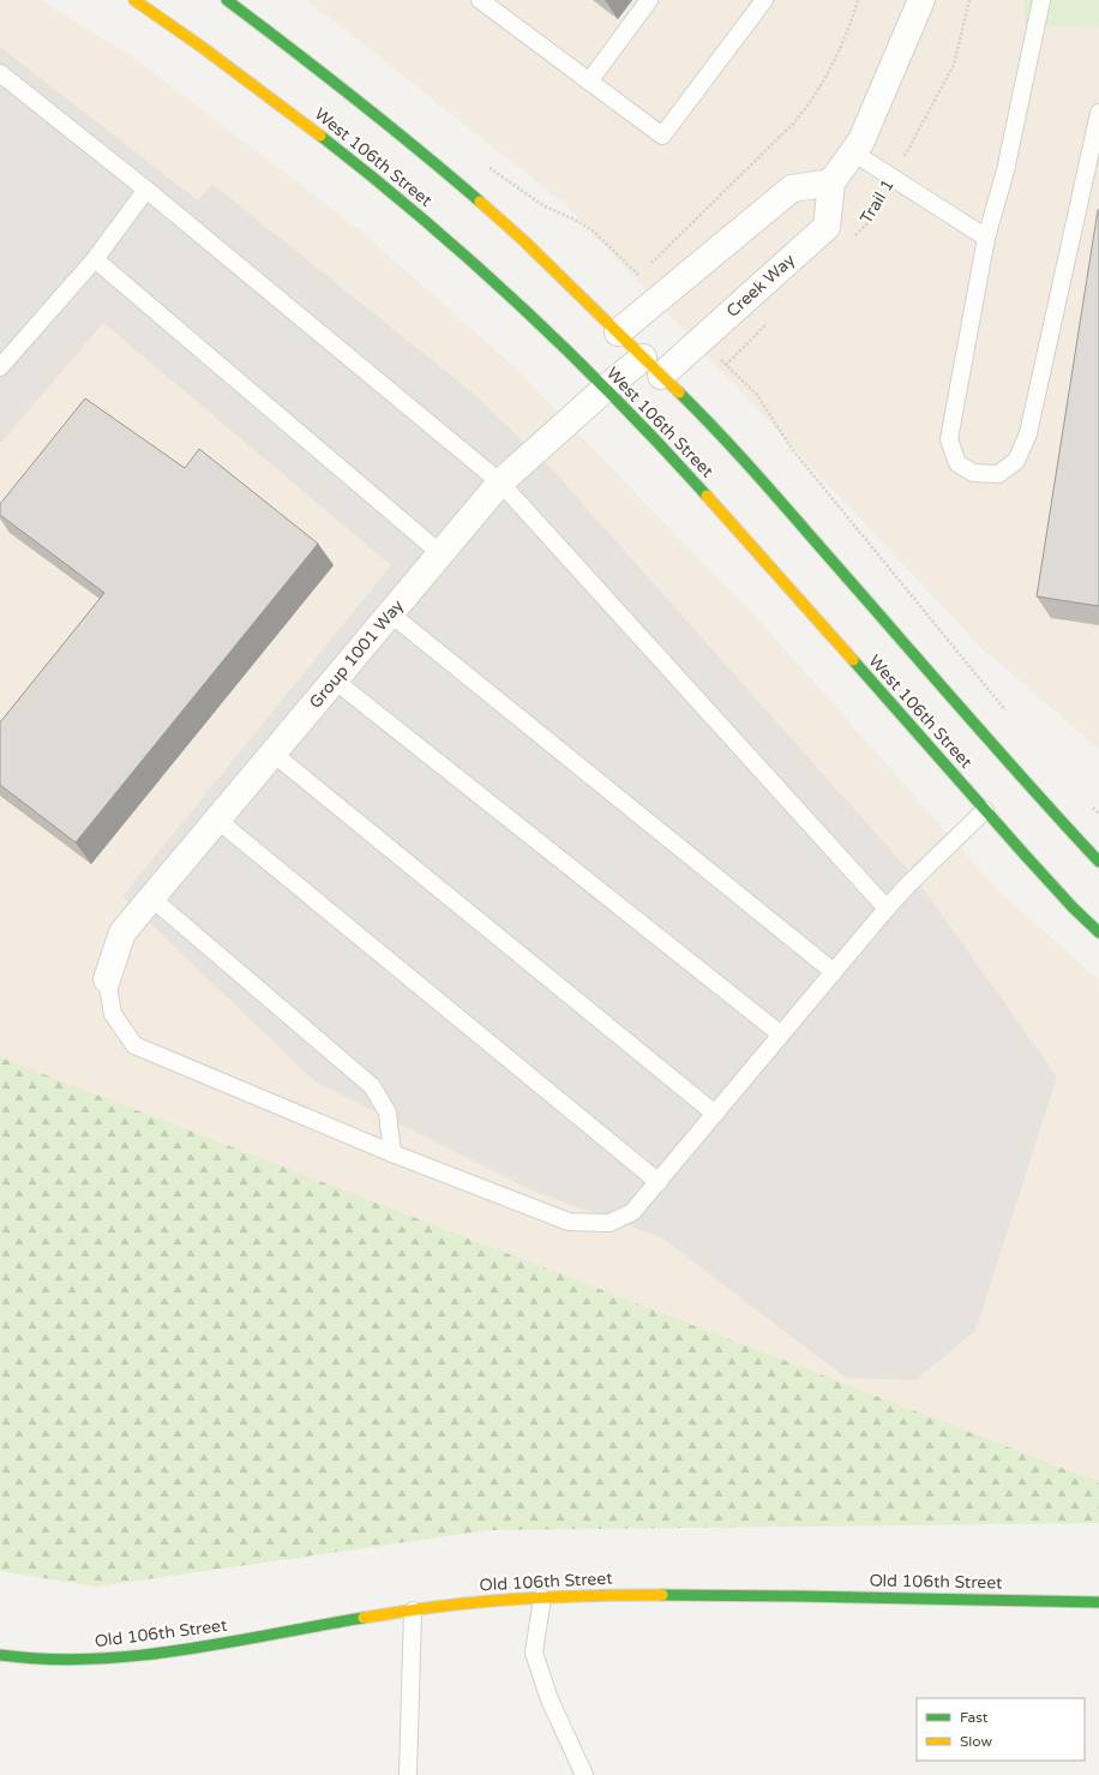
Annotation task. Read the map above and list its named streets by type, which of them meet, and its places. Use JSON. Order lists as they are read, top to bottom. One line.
{"streets":{"street":["West 106th Street","Creek Way","Group 1001 Way","Old 106th Street"],"path":["Trail 1"]},"crossings":[["West 106th Street","Creek Way"],["West 106th Street","Group 1001 Way"],["Creek Way","Group 1001 Way"]],"legend":["Fast","Slow"]}
